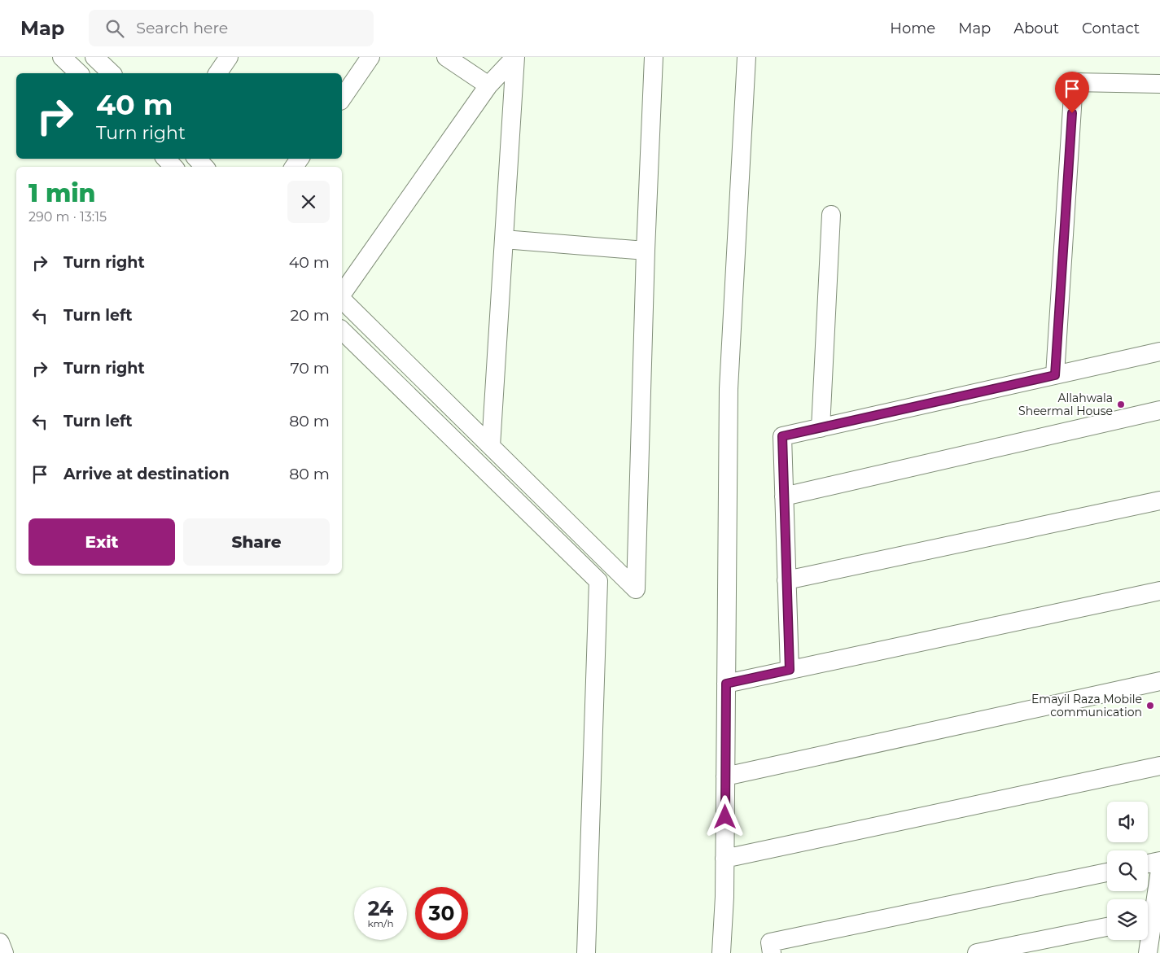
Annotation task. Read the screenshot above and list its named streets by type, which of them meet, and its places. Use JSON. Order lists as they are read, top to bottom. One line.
{"places":["Allahwala Sheermal House","Emayil Raza Mobile communication"],"page":{"header":"Map","search":"Search here","nav":["Home","Map","About","Contact"],"turn":["40 m","Turn right"],"heading":["1 min","290 m · 13:15"],"list":[{"name":"Turn right","value":"40 m"},{"name":"Turn left","value":"20 m"},{"name":"Turn right","value":"70 m"},{"name":"Turn left","value":"80 m"},{"name":"Arrive at destination","value":"80 m"}],"buttons":["Exit","Share"],"speed":"24 km/h","limit":"30"}}
